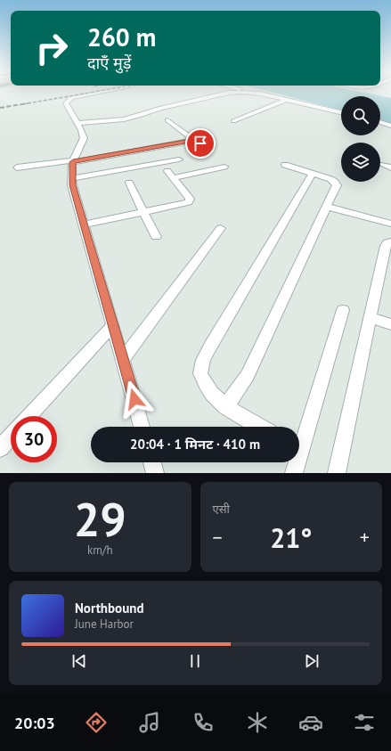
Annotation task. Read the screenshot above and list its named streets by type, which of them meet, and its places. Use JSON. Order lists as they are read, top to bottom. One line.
{"page":{"turn":["260 m","दाएँ मुड़ें"],"limit":"30","trip":"20:04 · 1 मिनट · 410 m","tile":[["29","km/h"],"एसी"],"heat":["−","21°","+"],"song":["Northbound","June Harbor"],"tabs":"20:03"}}
